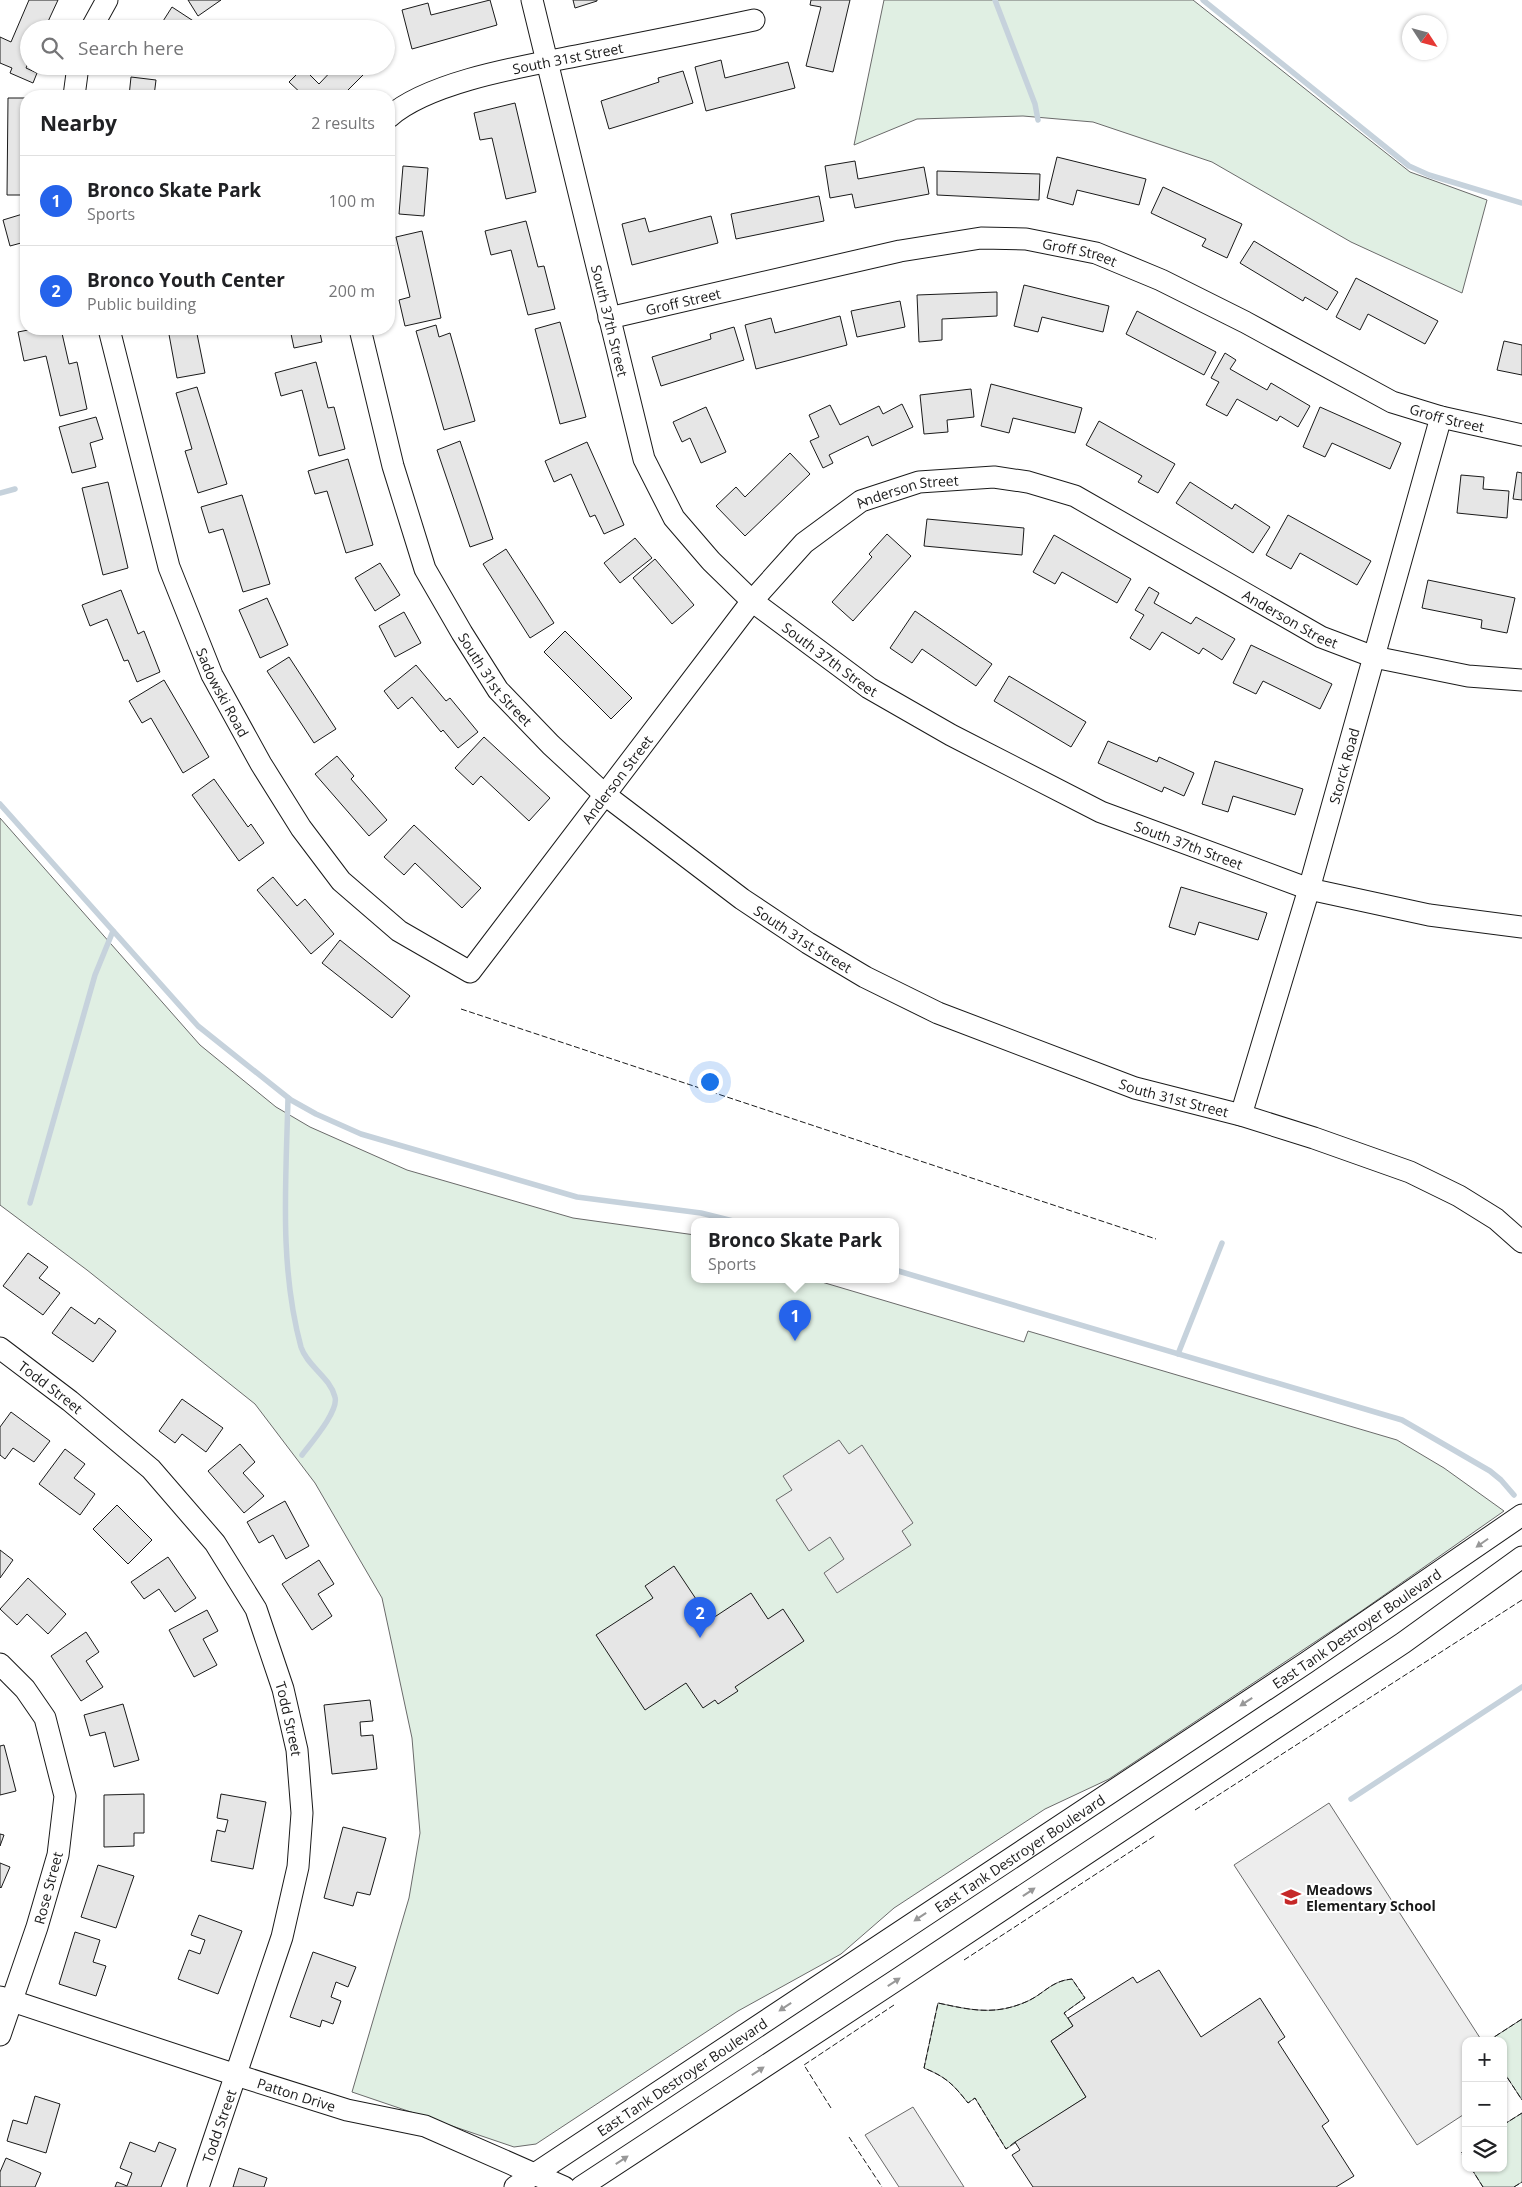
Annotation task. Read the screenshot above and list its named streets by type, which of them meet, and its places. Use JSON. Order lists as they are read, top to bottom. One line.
{"streets":{"street":["South 31st Street","Groff Street","South 37th Street","Anderson Street","Sadowski Road","Storck Road","Todd Street","East Tank Destroyer Boulevard","Rose Street","Patton Drive"]},"crossings":[["South 31st Street","South 37th Street"],["South 31st Street","Anderson Street"],["South 31st Street","Storck Road"],["Groff Street","South 37th Street"],["Groff Street","Storck Road"],["South 37th Street","Anderson Street"],["South 37th Street","Storck Road"],["Anderson Street","Sadowski Road"],["Anderson Street","Storck Road"],["Todd Street","Patton Drive"],["East Tank Destroyer Boulevard","Patton Drive"],["Rose Street","Patton Drive"]],"places":{"school or university":["Meadows Elementary School"]},"north":"bottom right","page":{"search":"Search here","heading":["Nearby","2 results"],"list":[{"mark":"1","name":"Bronco Skate Park","note":"Sports","value":"100 m"},{"mark":"2","name":"Bronco Youth Center","note":"Public building","value":"200 m"}],"popup":["Bronco Skate Park","Sports"],"pins":["1","2"],"map_buttons":["+","−"]}}
